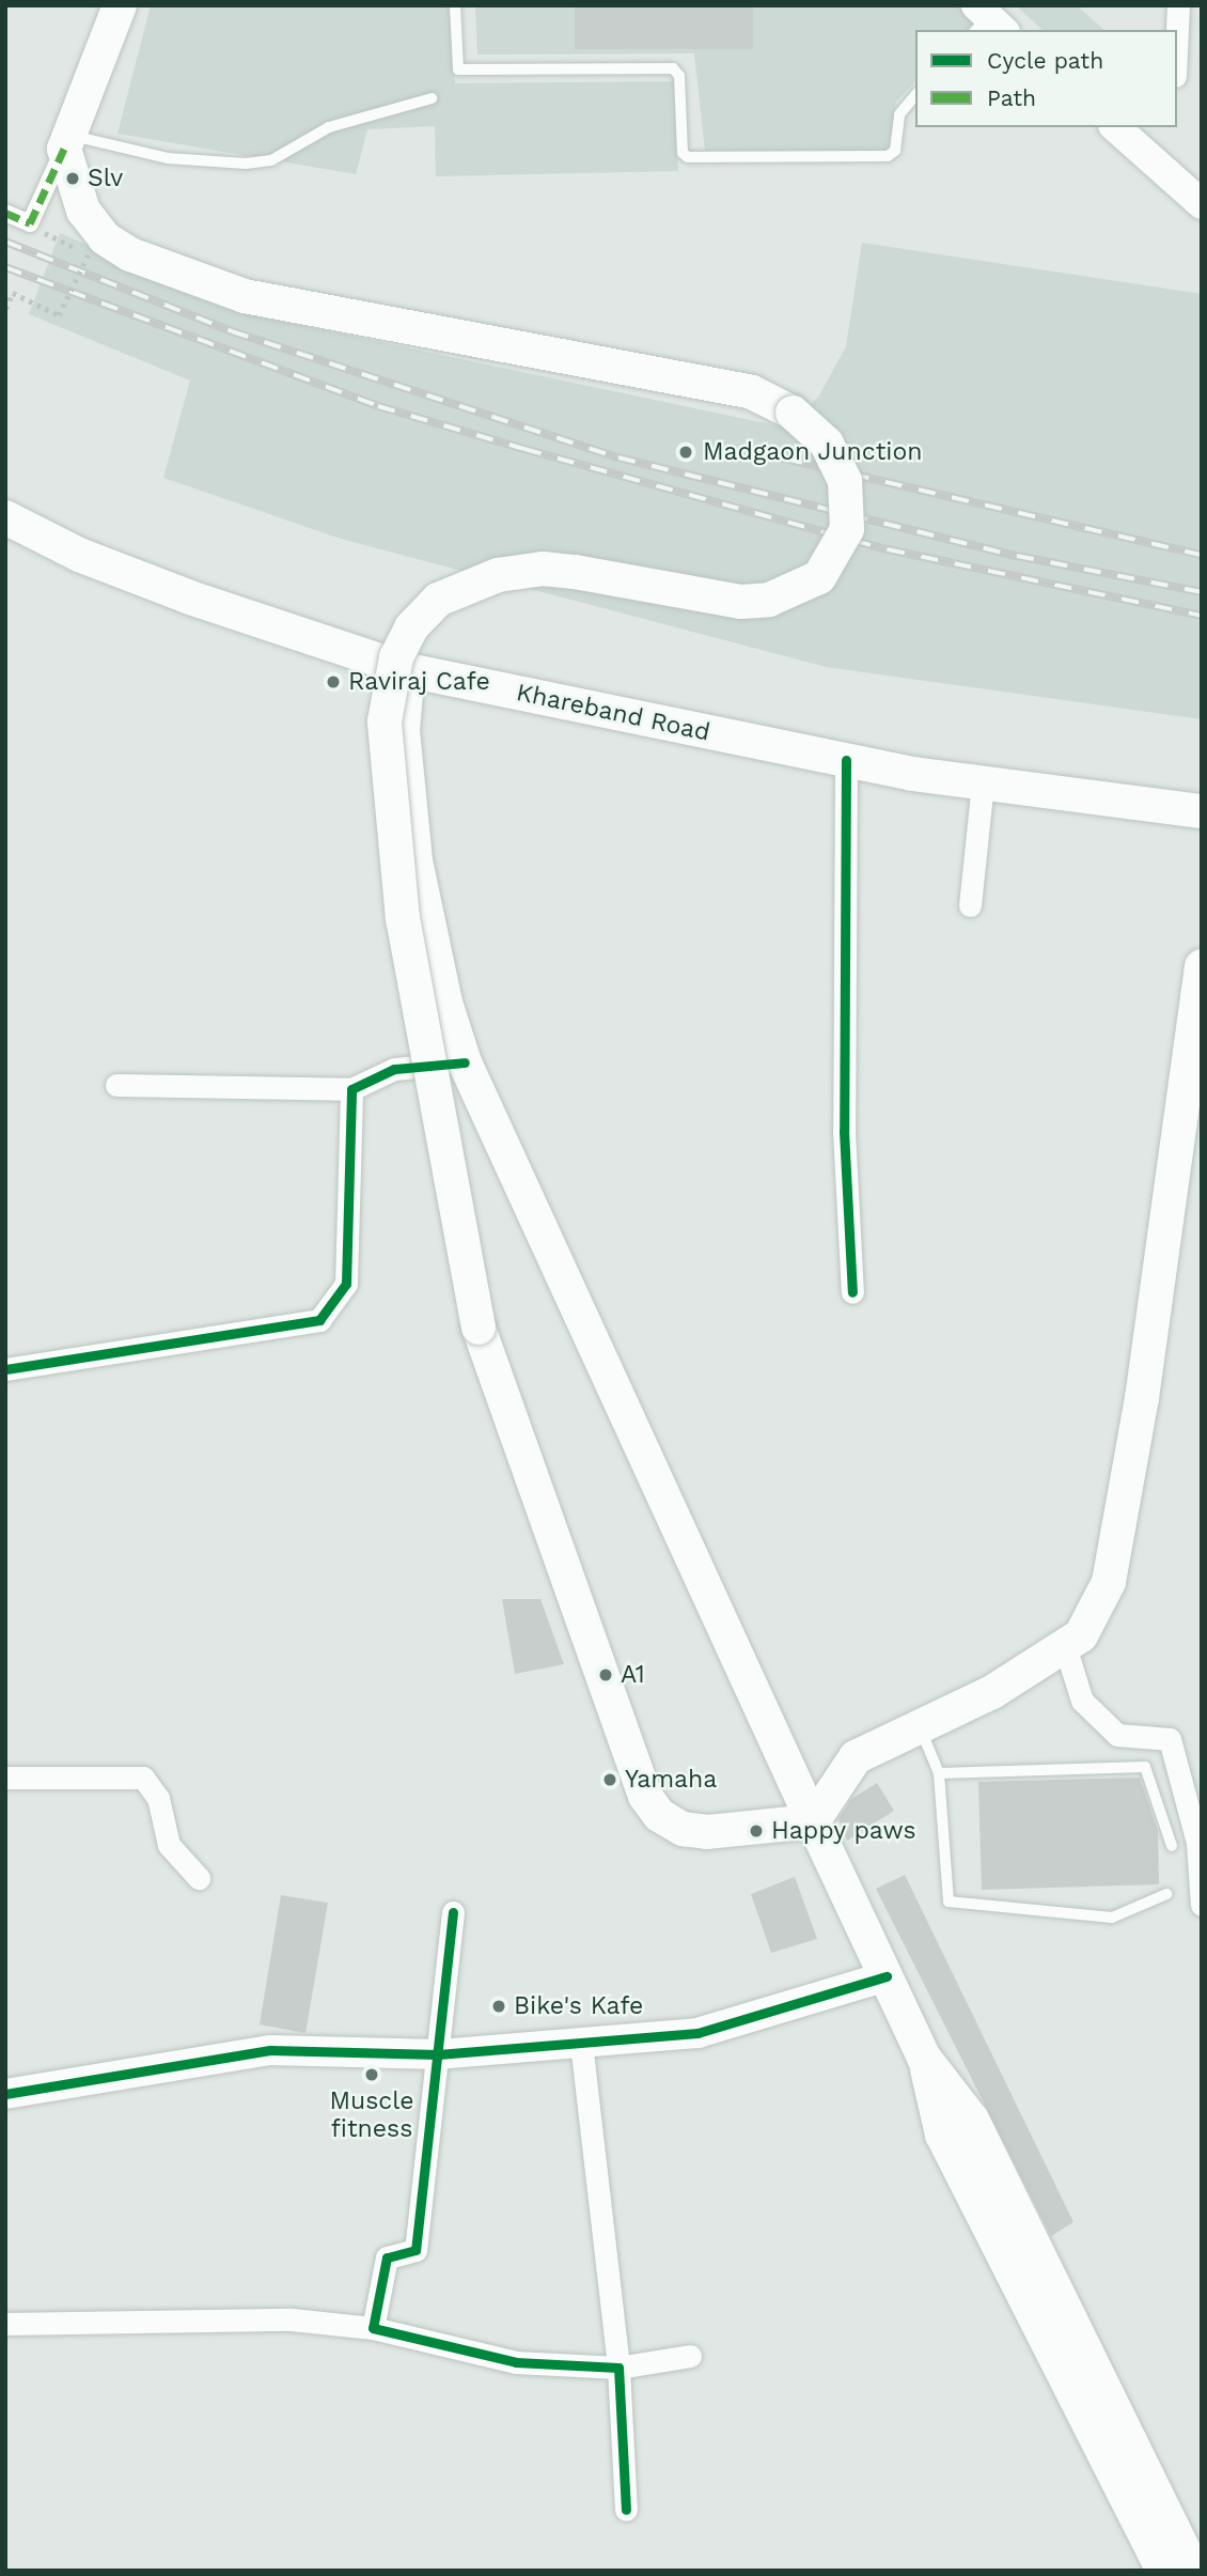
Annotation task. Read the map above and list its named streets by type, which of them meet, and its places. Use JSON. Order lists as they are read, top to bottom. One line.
{"streets":{"main road":["Khareband Road"]},"places":["Slv","Madgaon Junction","Raviraj Cafe","A1","Yamaha","Happy paws","Bike's Kafe","Muscle fitness"],"legend":["Cycle path","Path"]}
